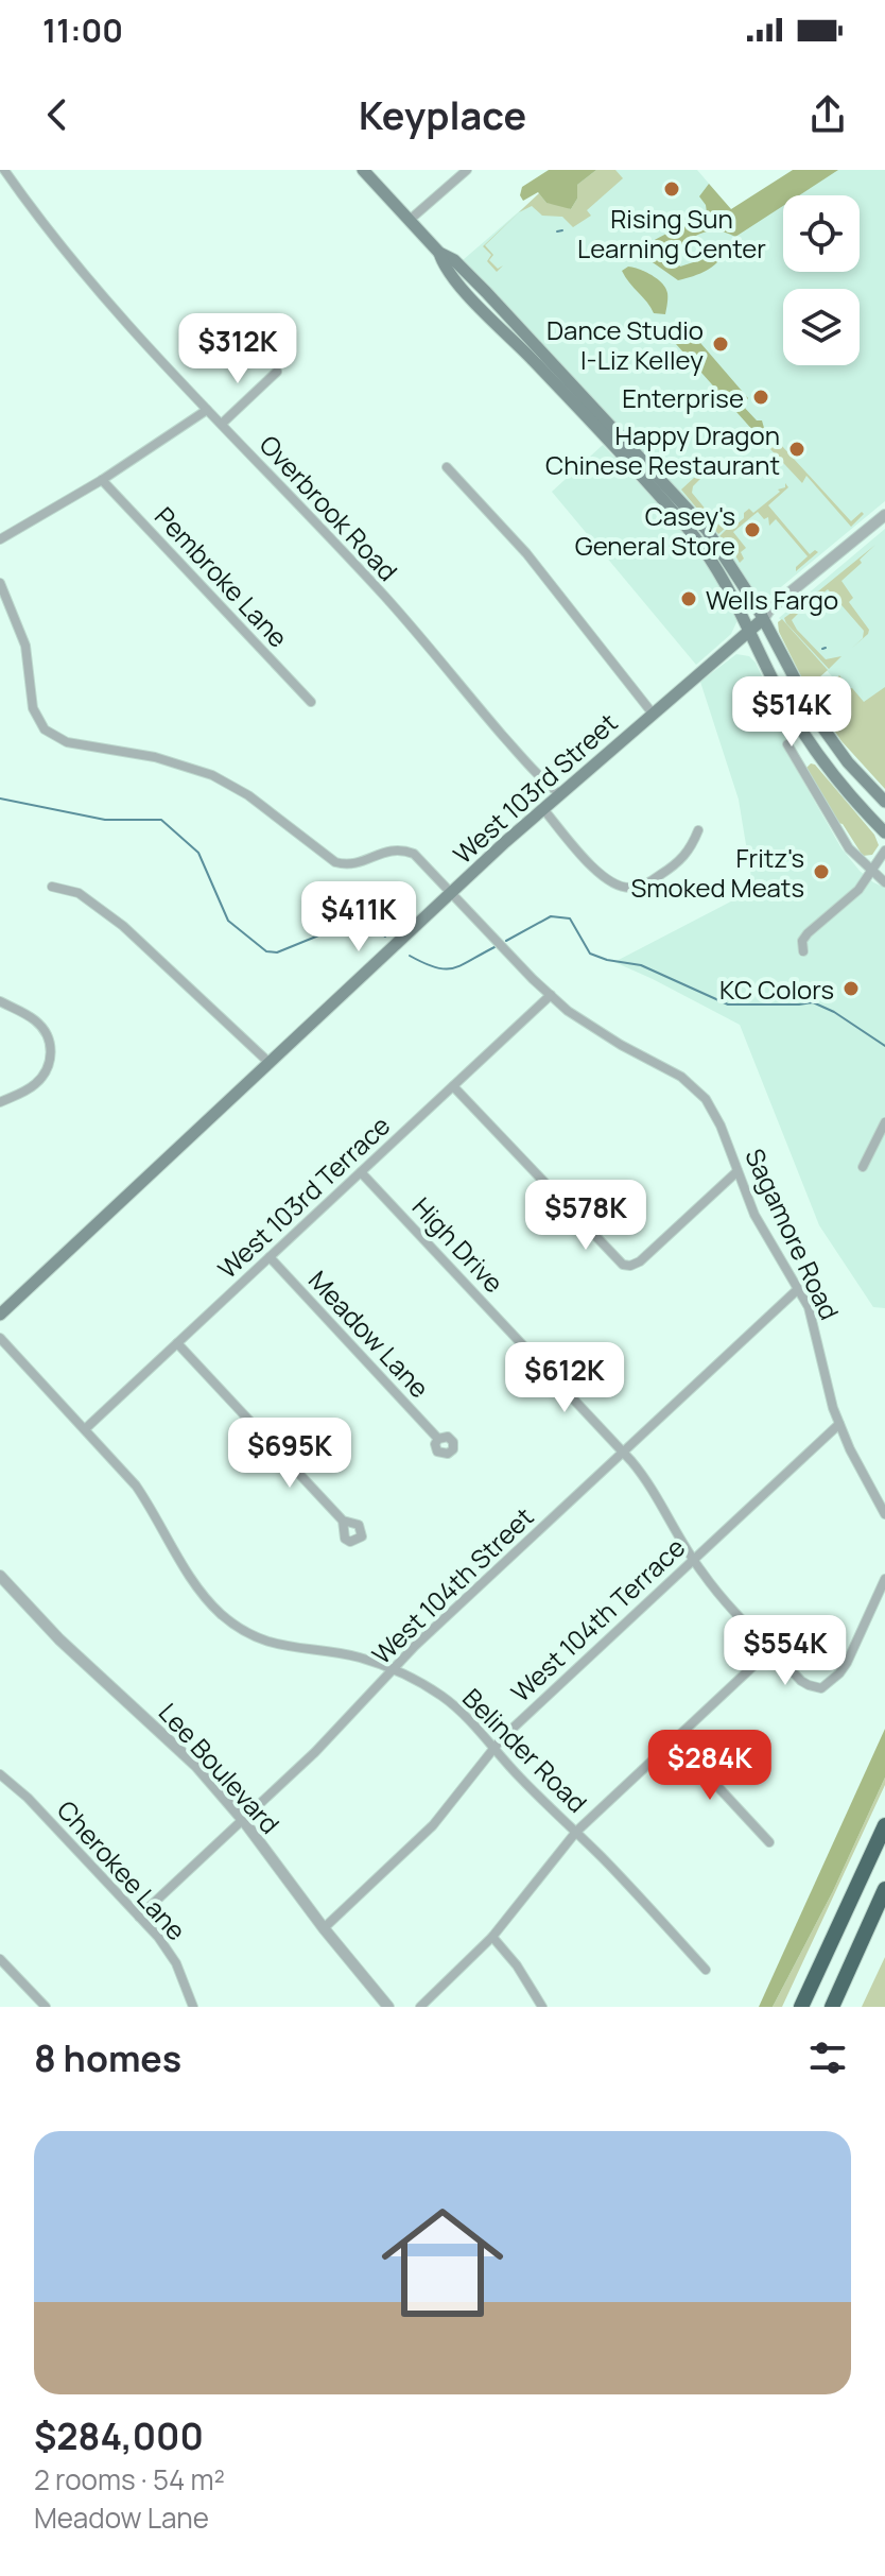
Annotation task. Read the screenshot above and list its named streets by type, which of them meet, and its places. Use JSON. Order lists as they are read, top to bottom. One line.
{"streets":{"main road":["West 103rd Street"],"street":["Overbrook Road","Pembroke Lane","West 103rd Terrace","Sagamore Road","High Drive","Meadow Lane","West 104th Street","West 104th Terrace","Belinder Road","Lee Boulevard","Cherokee Lane"]},"crossings":[["Overbrook Road","West 103rd Street"],["West 103rd Street","Sagamore Road"],["West 103rd Terrace","Sagamore Road"],["West 103rd Terrace","High Drive"],["West 103rd Terrace","Meadow Lane"],["West 103rd Terrace","Belinder Road"],["Sagamore Road","West 104th Street"],["Sagamore Road","West 104th Terrace"],["High Drive","West 104th Street"],["High Drive","West 104th Terrace"],["West 104th Street","Belinder Road"],["West 104th Street","Lee Boulevard"],["West 104th Street","Cherokee Lane"],["West 104th Terrace","Belinder Road"],["West 104th Terrace","Lee Boulevard"]],"places":["Rising Sun Learning Center","Dance Studio I-Liz Kelley","Enterprise","Happy Dragon Chinese Restaurant","Casey's General Store","Wells Fargo","Fritz's Smoked Meats","KC Colors"],"page":{"status":"11:00","header":"Keyplace","price":["$312K","$514K","$411K","$578K","$612K","$695K","$554K","$284K"],"heading":"8 homes","list":[{"name":"$284,000","note":"2 rooms · 54 m² · Meadow Lane"}]}}
